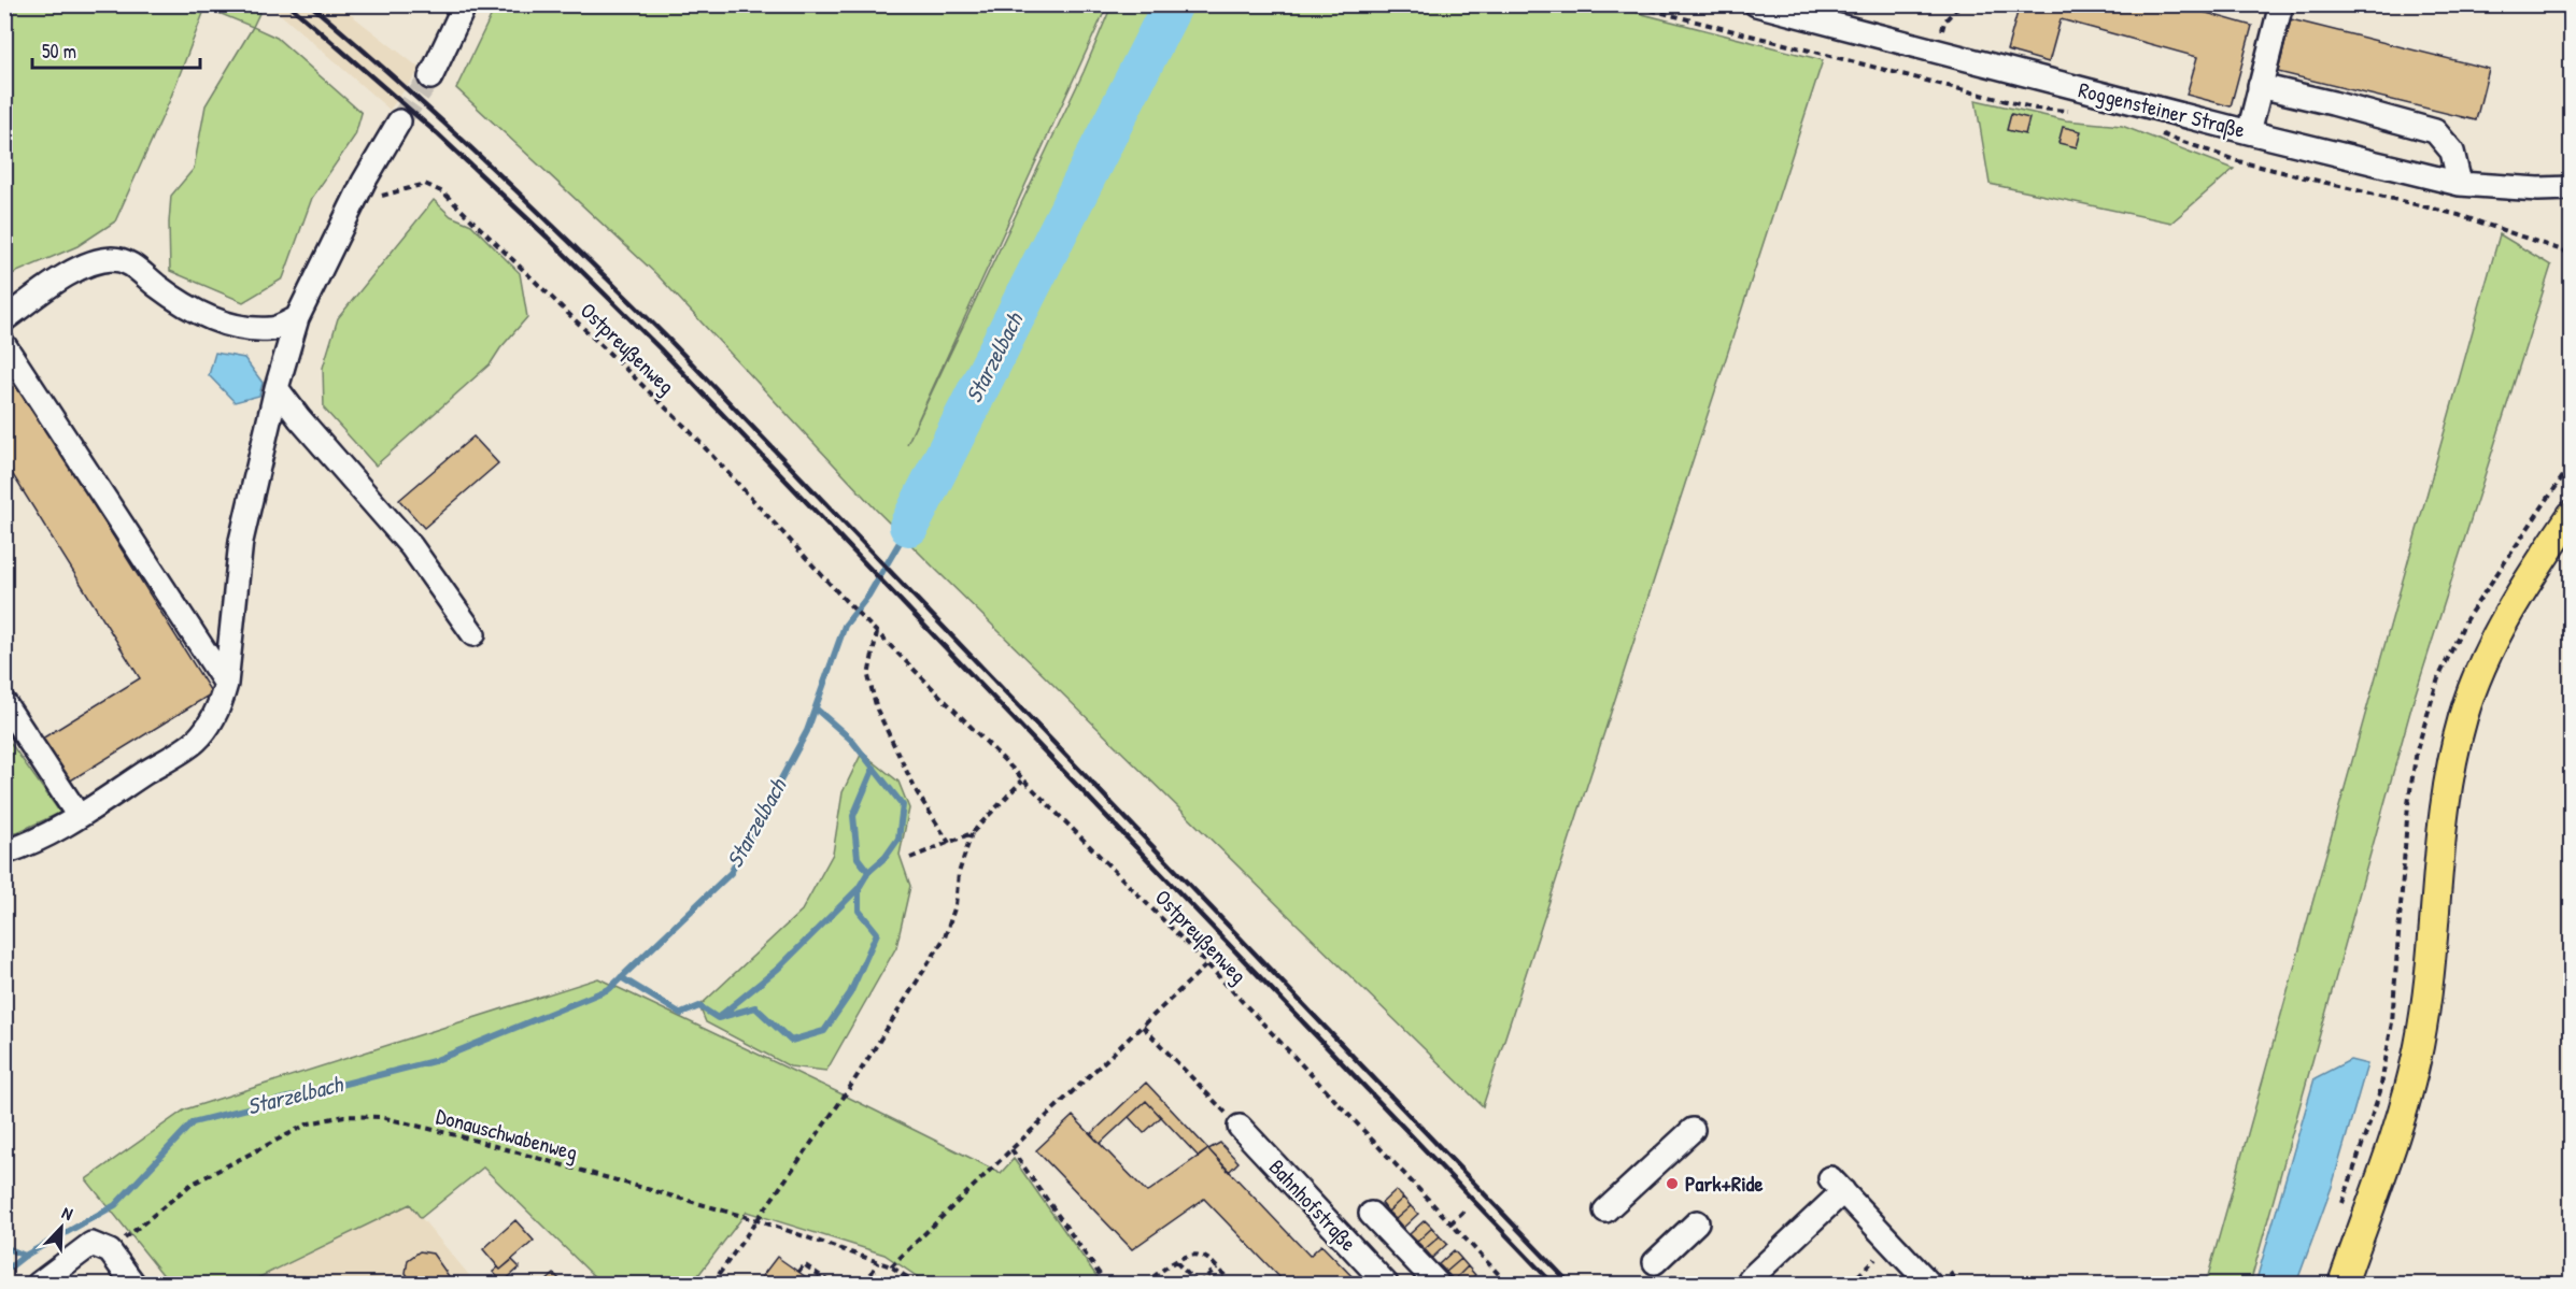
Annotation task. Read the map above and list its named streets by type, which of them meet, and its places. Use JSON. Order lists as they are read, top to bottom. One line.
{"streets":{"street":["Roggensteiner Straße","Bahnhofstraße"],"path":["Ostpreußenweg","Donauschwabenweg"]},"water":["Starzelbach"],"places":["Park+Ride"],"scale_bar":"50 m","north":"top right"}
